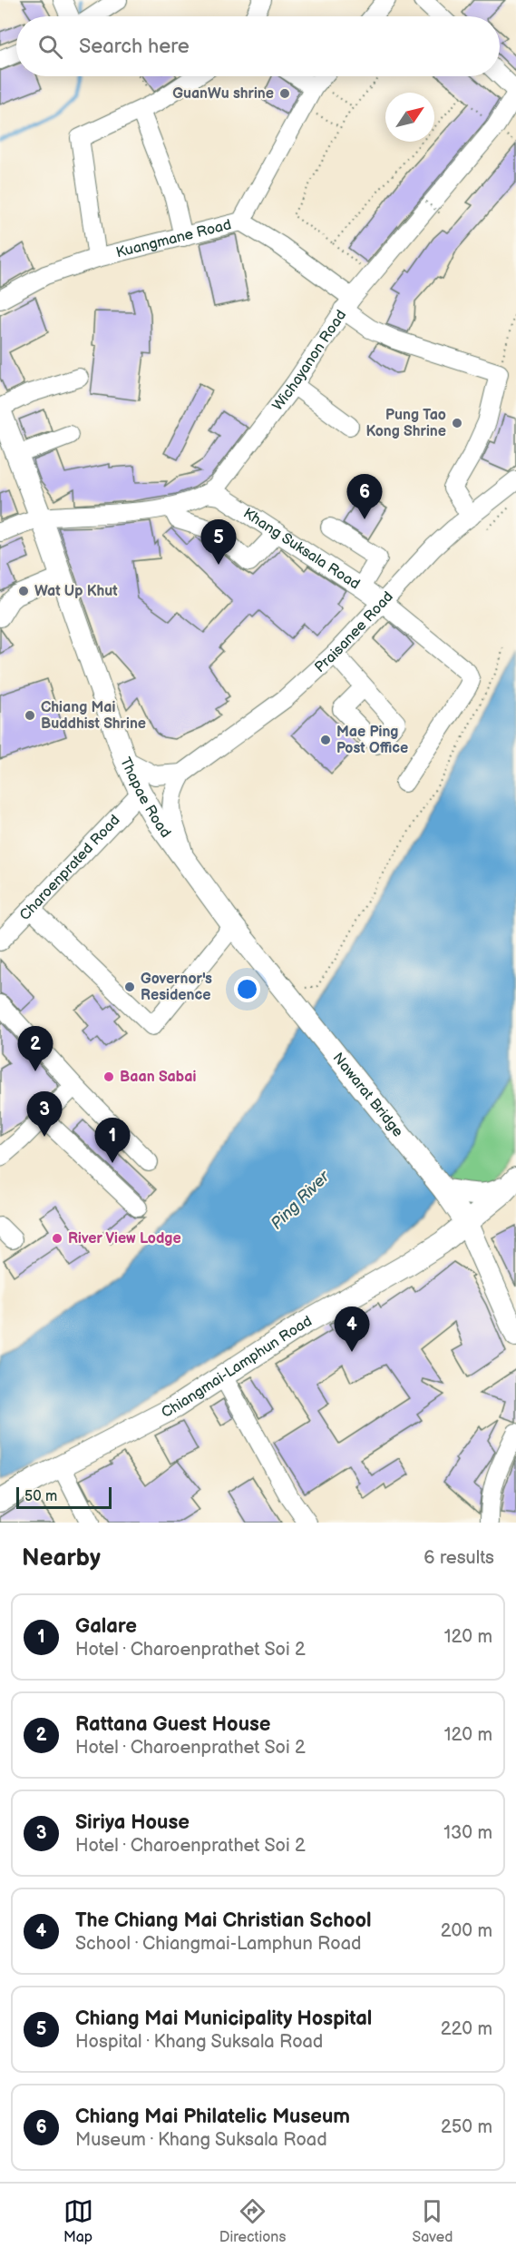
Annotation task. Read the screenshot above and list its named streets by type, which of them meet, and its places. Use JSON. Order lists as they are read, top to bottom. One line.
{"streets":{"main road":["Thapae Road","Nawarat Bridge","Chiangmai-Lamphun Road"],"street":["Kuangmane Road","Wichayanon Road","Khang Suksala Road","Praisanee Road","Charoenprated Road"]},"crossings":[["Wichayanon Road","Khang Suksala Road"],["Khang Suksala Road","Praisanee Road"],["Thapae Road","Charoenprated Road"],["Thapae Road","Nawarat Bridge"],["Nawarat Bridge","Chiangmai-Lamphun Road"]],"water":["Ping River"],"places":["GuanWu shrine","Pung Tao Kong Shrine","Wat Up Khut","Chiang Mai Buddhist Shrine","Mae Ping Post Office","Governor's Residence","Baan Sabai","River View Lodge"],"scale_bar":"50 m","north":"top right","page":{"search":"Search here","pins":["6","5","2","3","1","4"],"scale":"50 m","heading":["Nearby","6 results"],"list":[{"mark":"1","name":"Galare","note":"Hotel · Charoenprathet Soi 2","value":"120 m"},{"mark":"2","name":"Rattana Guest House","note":"Hotel · Charoenprathet Soi 2","value":"120 m"},{"mark":"3","name":"Siriya House","note":"Hotel · Charoenprathet Soi 2","value":"130 m"},{"mark":"4","name":"The Chiang Mai Christian School","note":"School · Chiangmai-Lamphun Road","value":"200 m"},{"mark":"5","name":"Chiang Mai Municipality Hospital","note":"Hospital · Khang Suksala Road","value":"220 m"},{"mark":"6","name":"Chiang Mai Philatelic Museum","note":"Museum · Khang Suksala Road","value":"250 m"}],"nav":["Map","Directions","Saved"]}}
